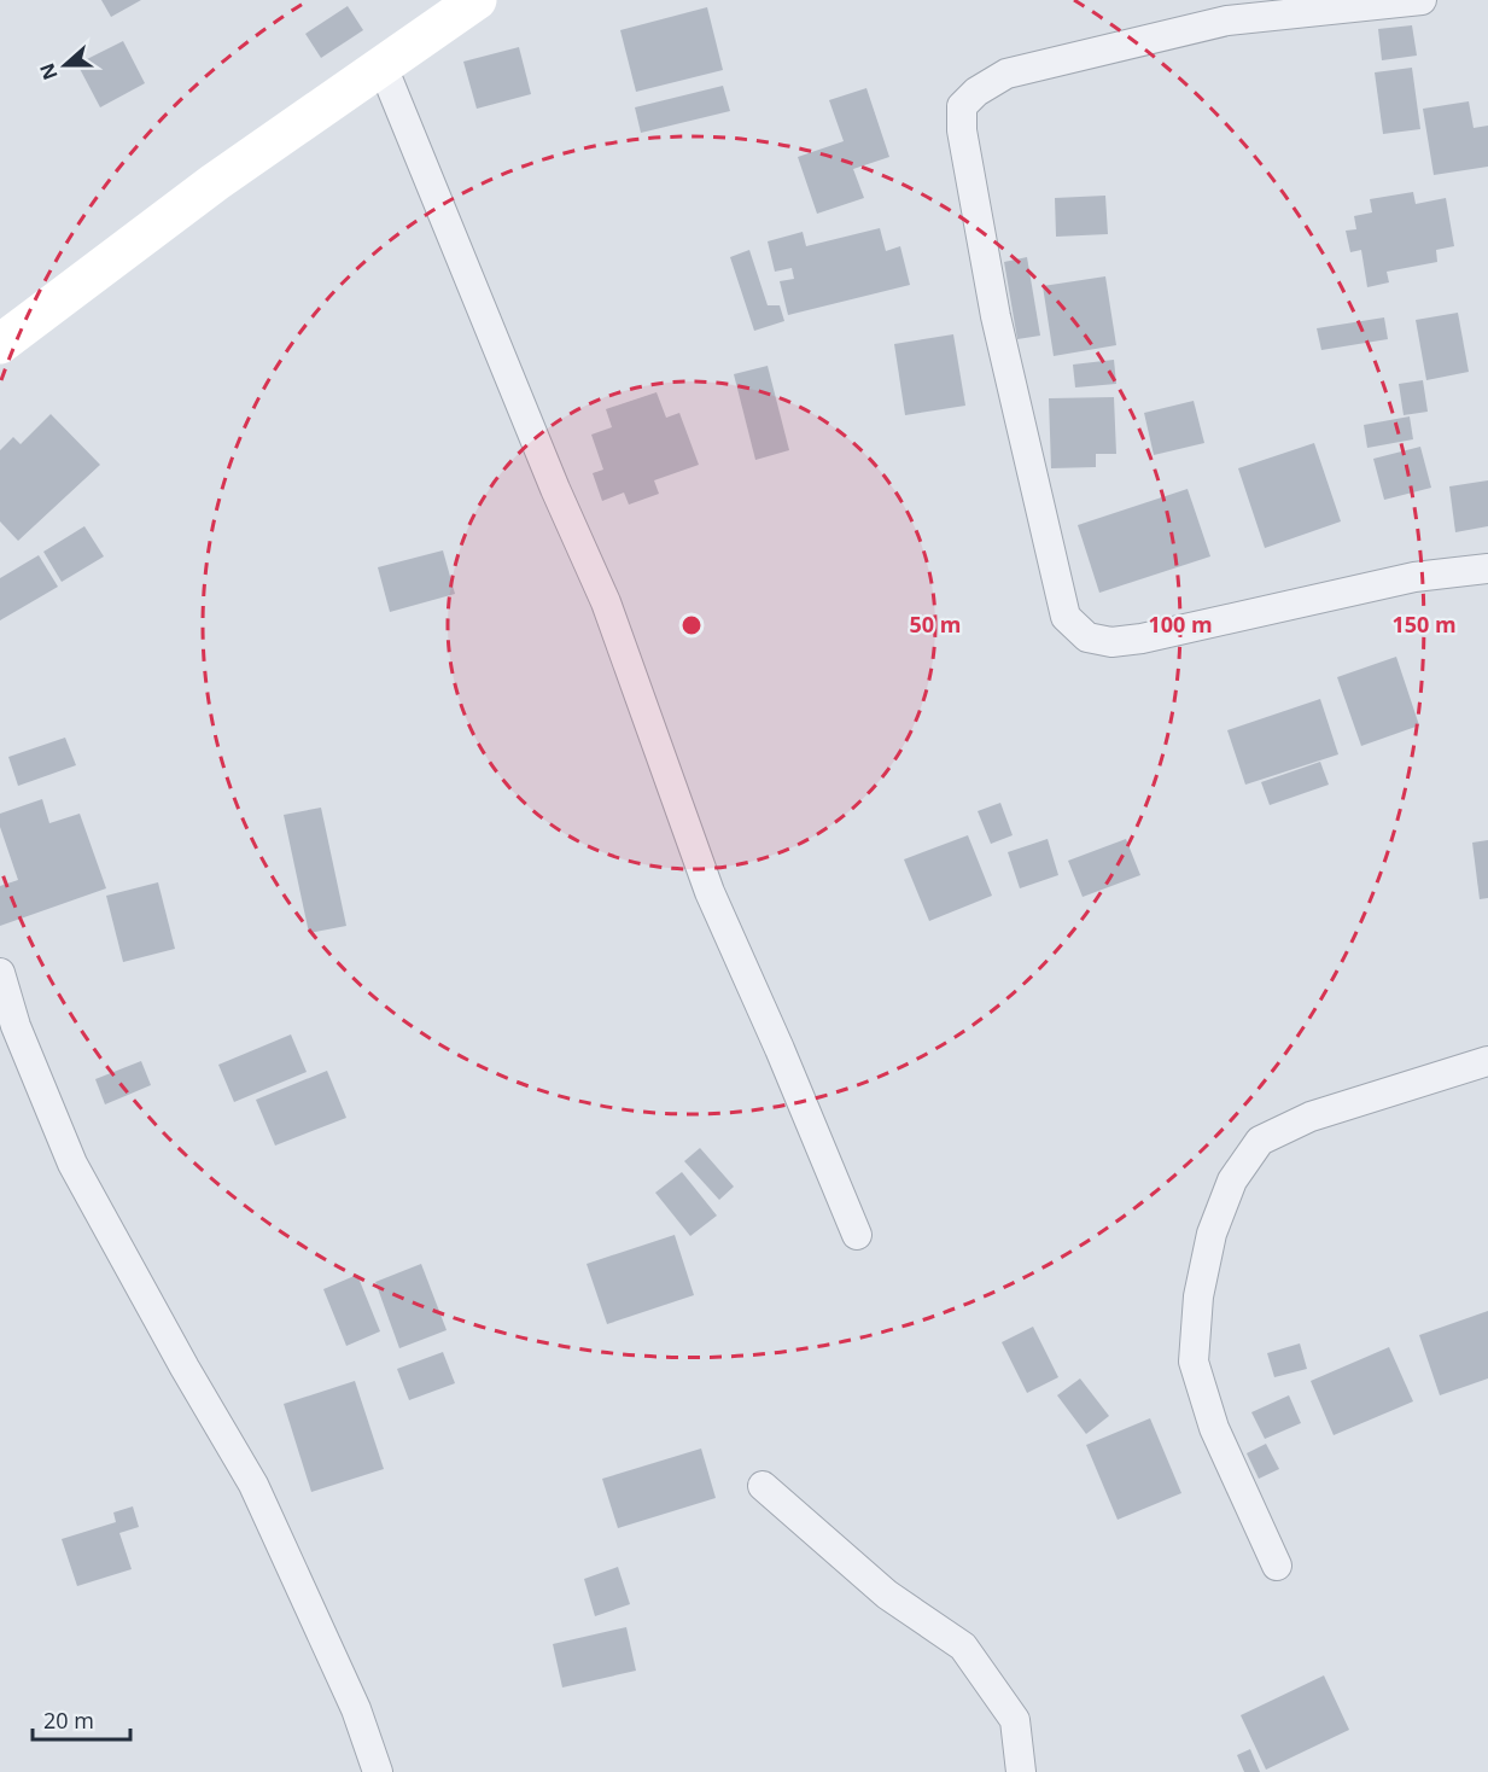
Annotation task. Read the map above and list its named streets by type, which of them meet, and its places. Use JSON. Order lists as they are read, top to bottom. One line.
{"scale_bar":"20 m","north":"left","rings":["50 m","100 m","150 m"]}
